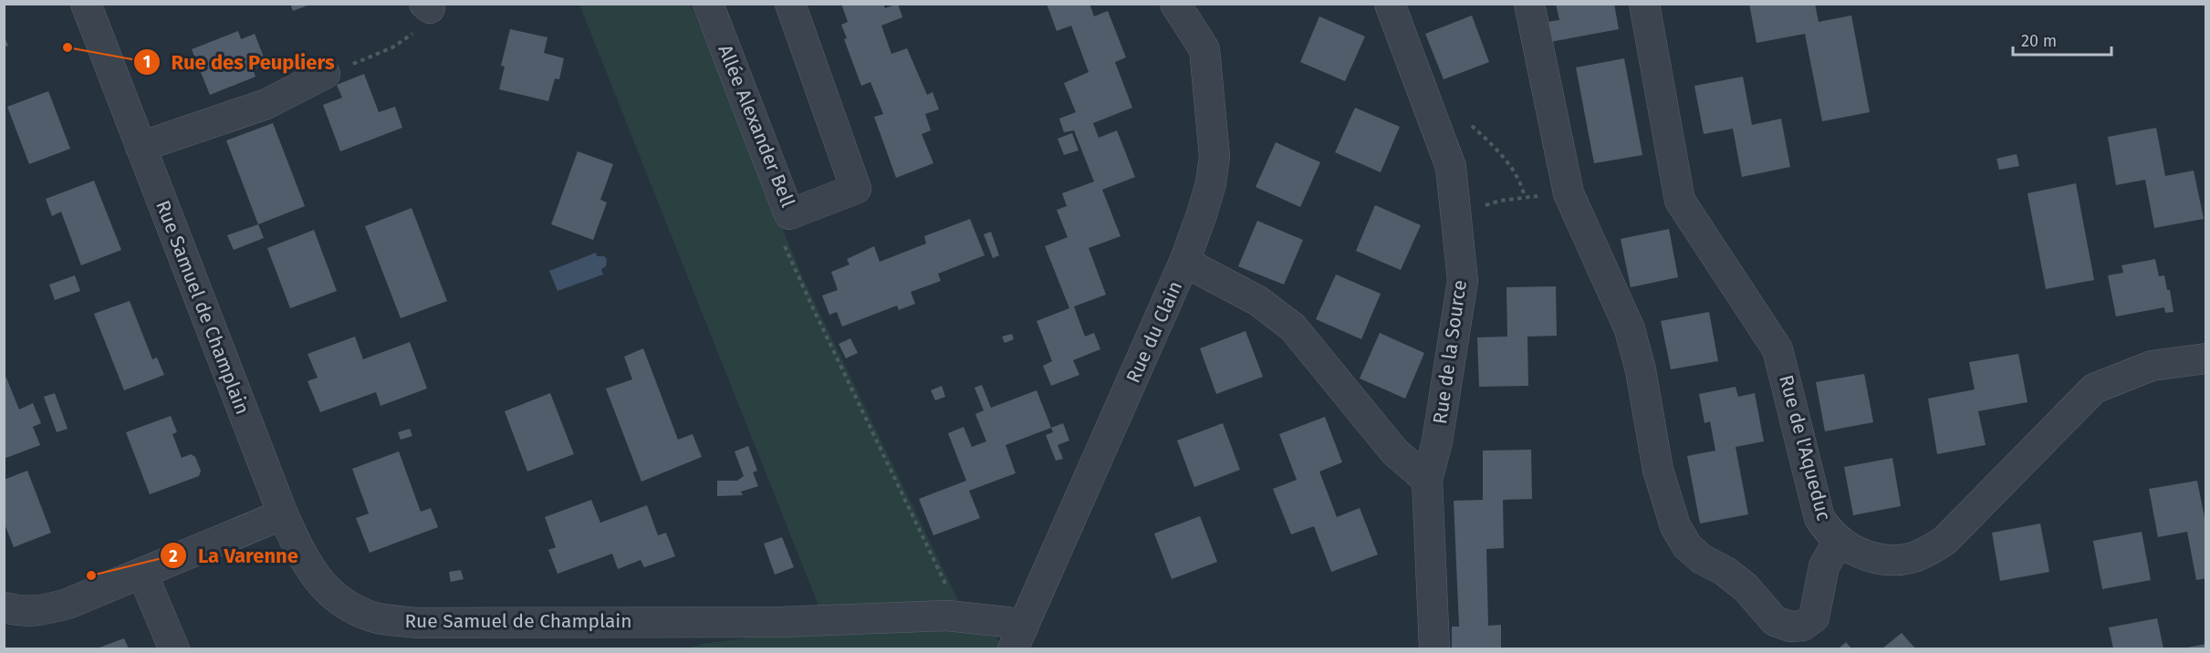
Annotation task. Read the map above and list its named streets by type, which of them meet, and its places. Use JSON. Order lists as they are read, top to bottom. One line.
{"streets":{"street":["Allée Alexander Bell","Rue Samuel de Champlain","Rue du Clain","Rue de la Source","Rue de l'Aqueduc"]},"crossings":[["Rue Samuel de Champlain","Rue du Clain"]],"places":["Rue des Peupliers","La Varenne"],"scale_bar":"20 m"}
